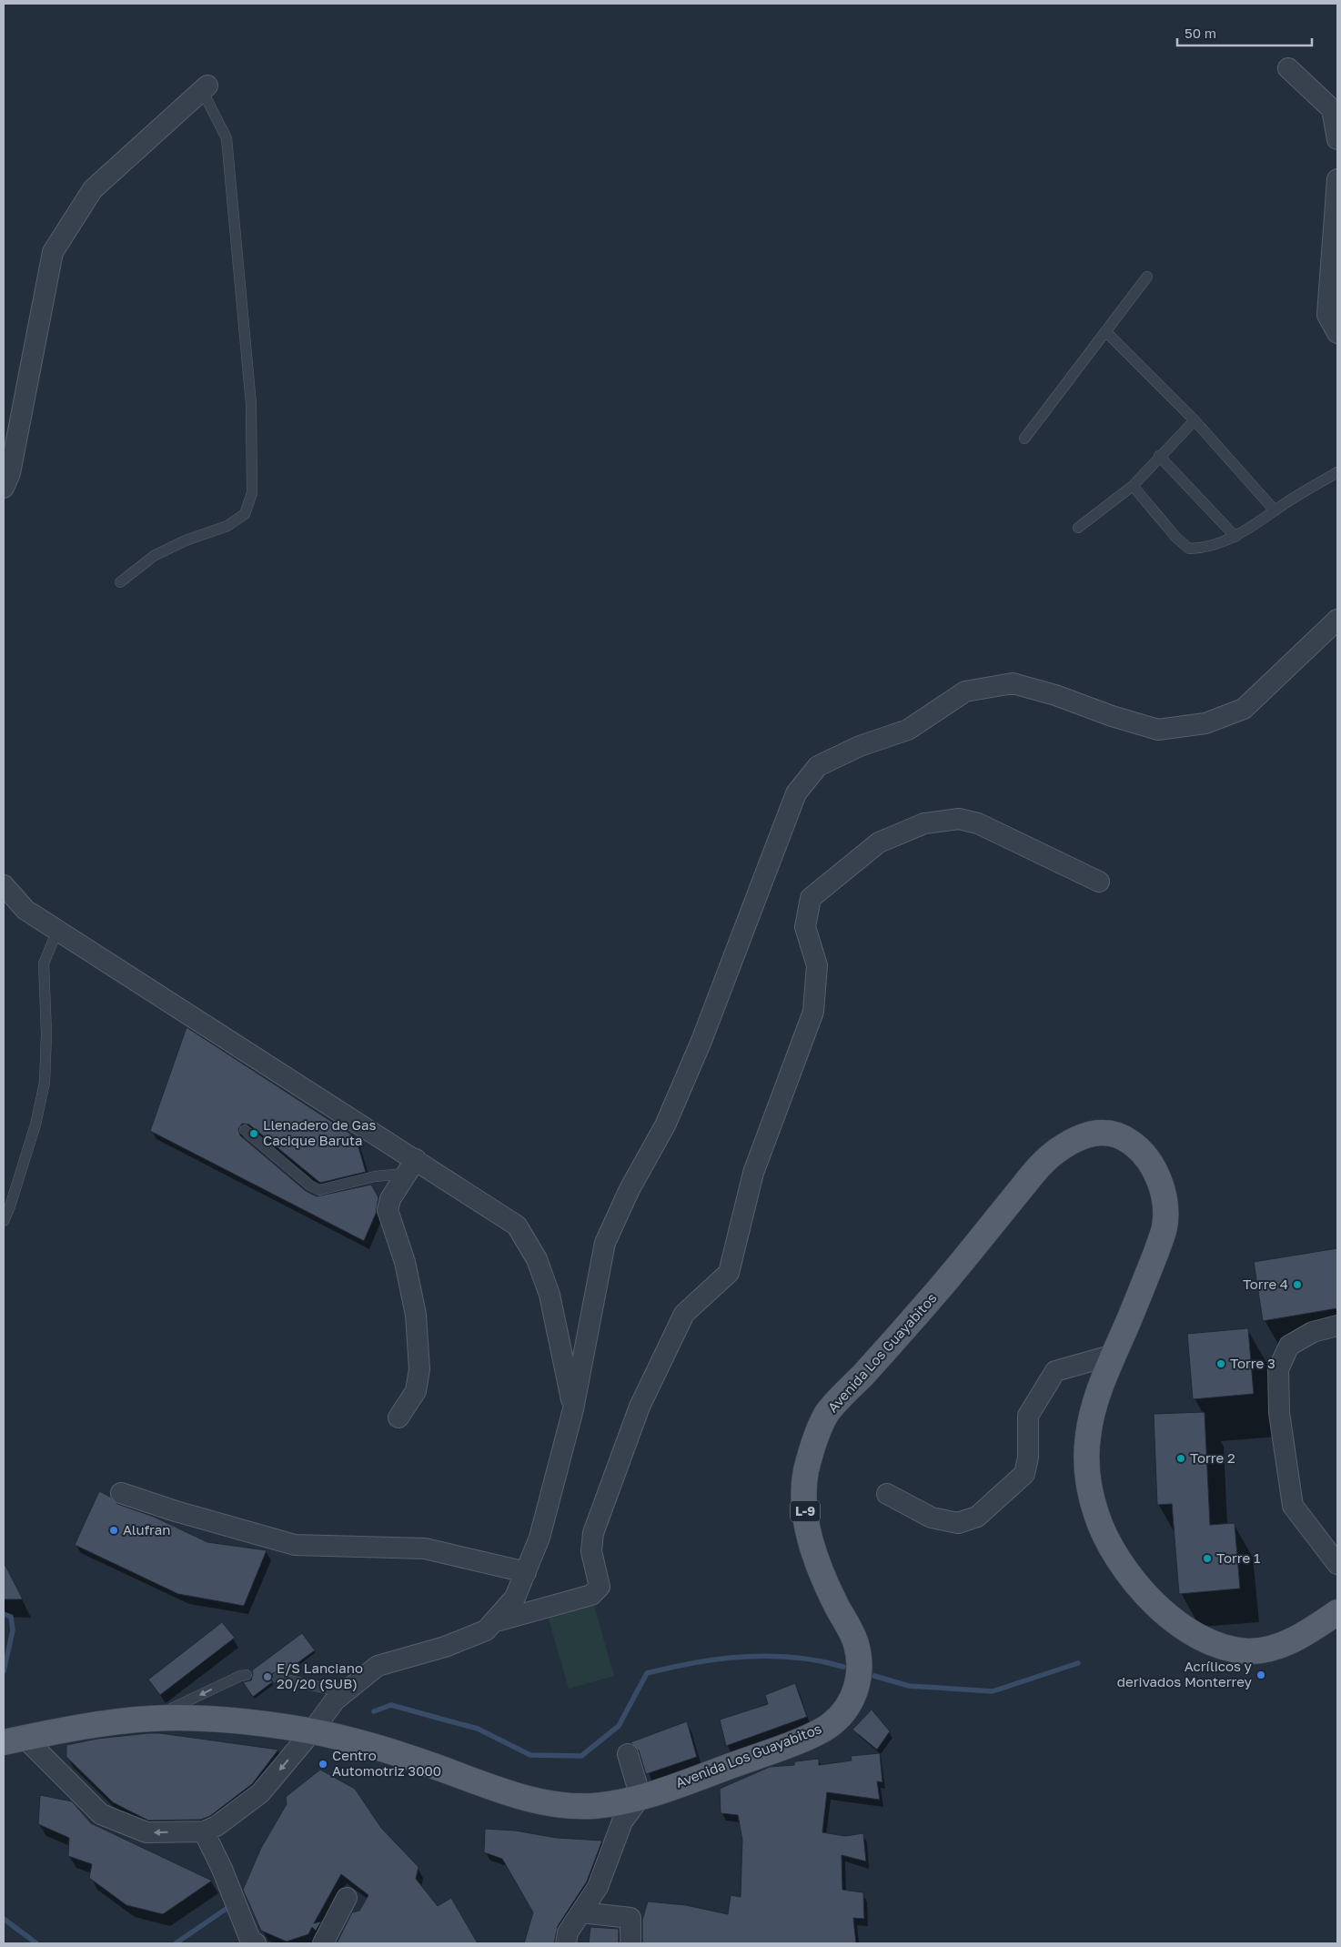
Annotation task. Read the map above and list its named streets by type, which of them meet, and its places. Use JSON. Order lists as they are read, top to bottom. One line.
{"streets":{"main road":["Avenida Los Guayabitos","L-9"]},"places":["Llenadero de Gas Cacique Baruta","Torre 4","Torre 3","Torre 2","Alufran","Torre 1","Acrílicos y derivados Monterrey","E/S Lanciano 20/20 (SUB)","Centro Automotriz 3000"],"scale_bar":"50 m"}
